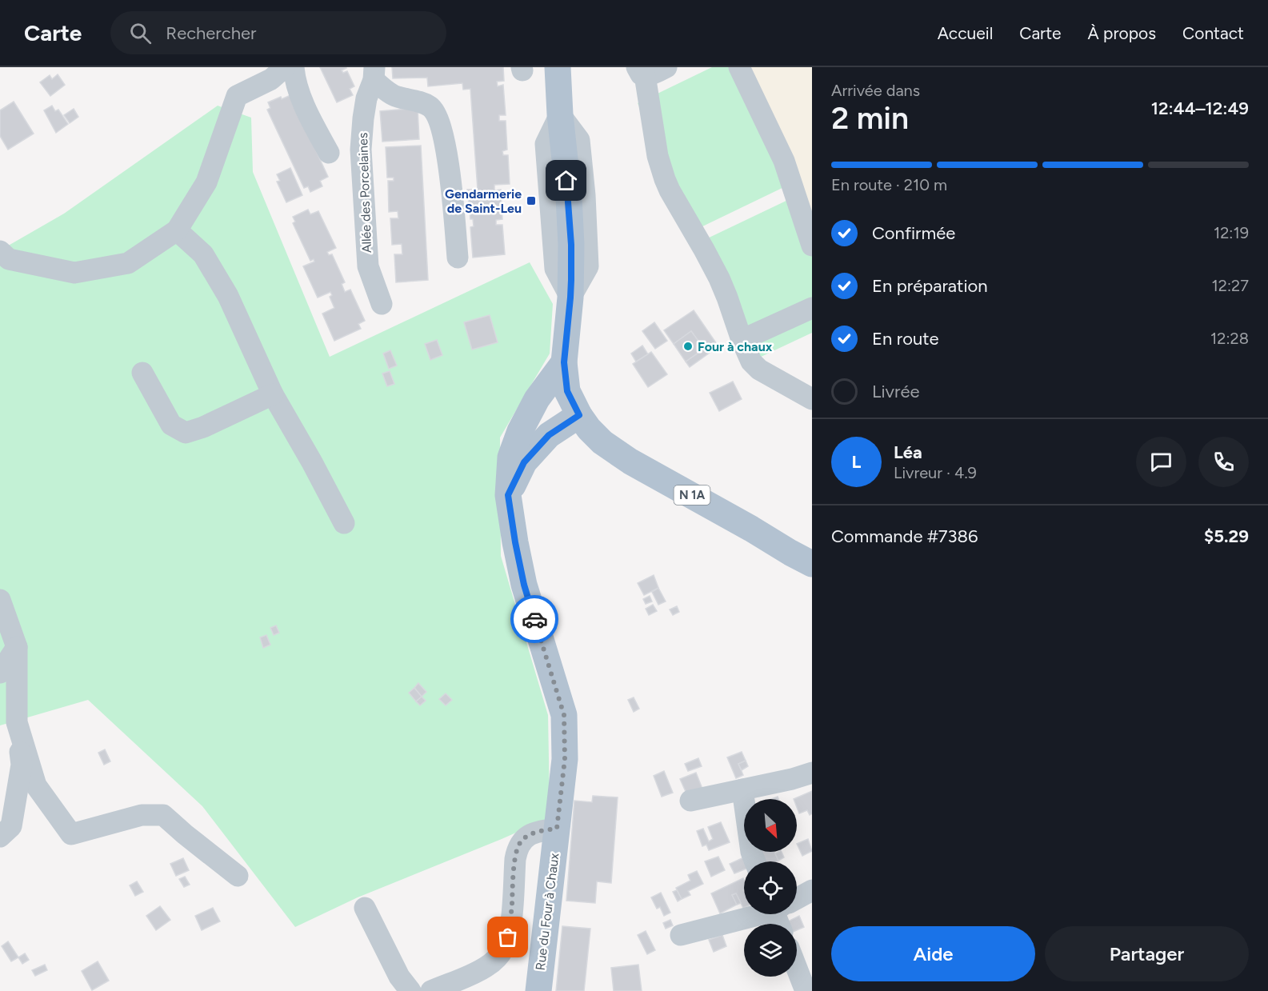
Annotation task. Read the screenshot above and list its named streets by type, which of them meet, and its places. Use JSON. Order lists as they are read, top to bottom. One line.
{"streets":{"main road":["N 1A","Rue du Four à Chaux"],"street":["Allée des Porcelaines"]},"crossings":[["N 1A","Rue du Four à Chaux"]],"places":{"transit":["Gendarmerie de Saint-Leu"],"other":["Four à chaux"]},"north":"bottom right","page":{"header":"Carte","search":"Rechercher","nav":["Accueil","Carte","À propos","Contact"],"heading":["2 min","Arrivée dans","12:44–12:49"],"panel":["Léa","Livreur · 4.9","Commande #7386","$5.29"],"bar":"En route · 210 m","list":[["Confirmée","12:19"],["En préparation","12:27"],["En route","12:28"],"Livrée"],"round":"L","buttons":["Aide","Partager"]}}
